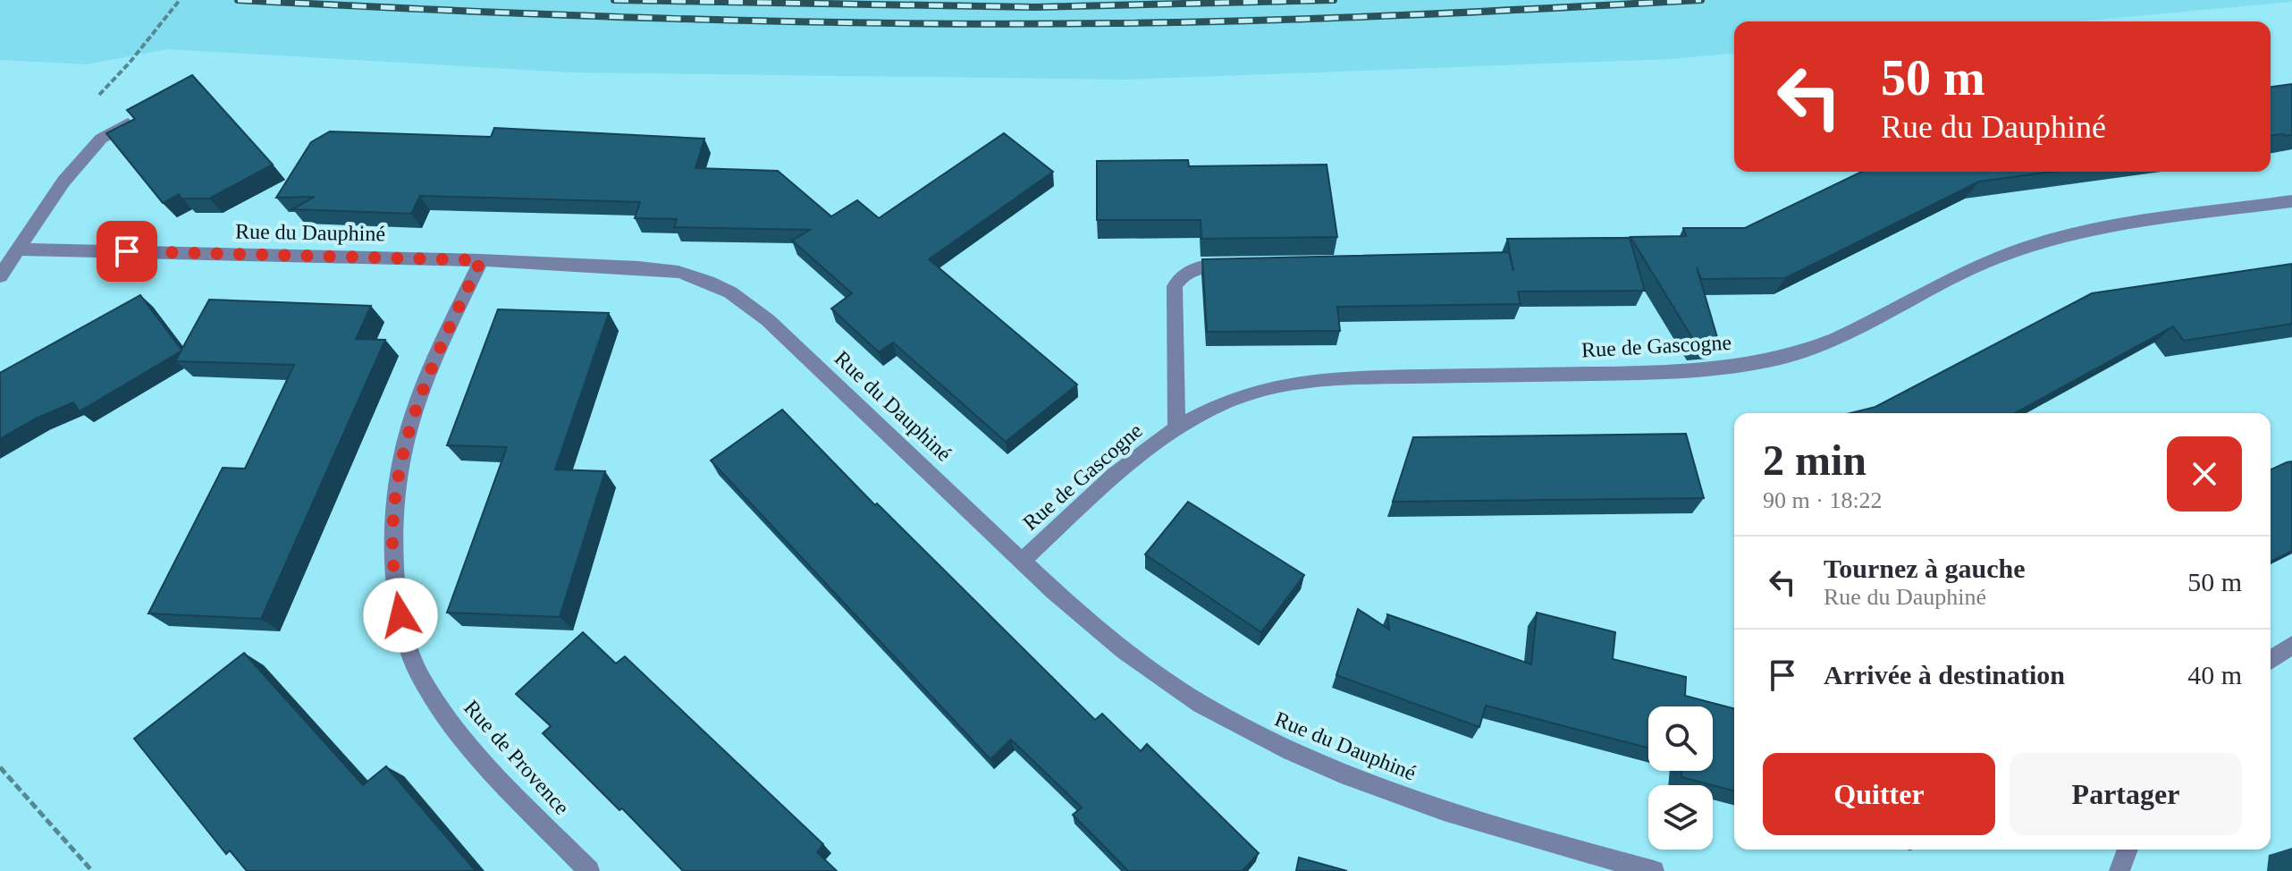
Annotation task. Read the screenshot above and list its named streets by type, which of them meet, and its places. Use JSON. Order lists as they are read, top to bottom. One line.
{"streets":{"street":["Rue du Dauphiné","Rue de Gascogne","Rue de Provence"]},"crossings":[["Rue du Dauphiné","Rue de Gascogne"],["Rue du Dauphiné","Rue de Provence"]],"page":{"turn":["50 m","Rue du Dauphiné"],"heading":["2 min","90 m · 18:22"],"list":[{"name":"Tournez à gauche","note":"Rue du Dauphiné","value":"50 m"},{"name":"Arrivée à destination","value":"40 m"}],"buttons":["Quitter","Partager"]}}
